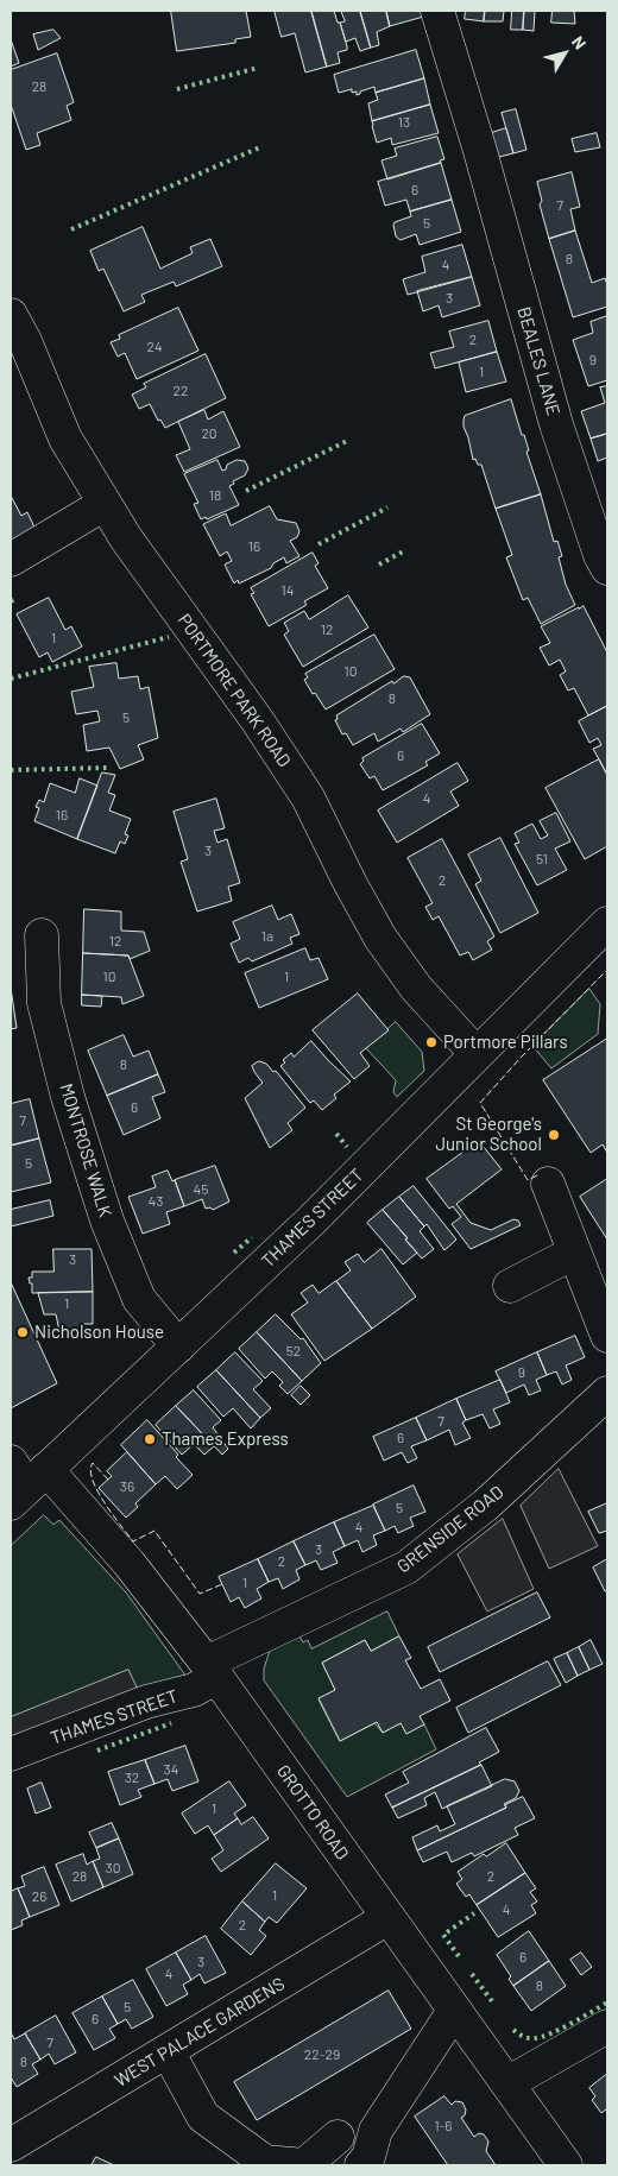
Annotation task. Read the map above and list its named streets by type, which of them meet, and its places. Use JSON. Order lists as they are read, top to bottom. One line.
{"streets":{"street":["BEALES LANE","PORTMORE PARK ROAD","MONTROSE WALK","THAMES STREET","GRENSIDE ROAD","GROTTO ROAD","WEST PALACE GARDENS"]},"crossings":[["PORTMORE PARK ROAD","THAMES STREET"],["MONTROSE WALK","THAMES STREET"],["THAMES STREET","GRENSIDE ROAD"],["THAMES STREET","GROTTO ROAD"],["GRENSIDE ROAD","GROTTO ROAD"],["GROTTO ROAD","WEST PALACE GARDENS"]],"places":["Portmore Pillars","St George's Junior School","Nicholson House","Thames Express"],"house_numbers":["28","13","6","7","5","8","4","3","2","24","9","1","22","20","18","16","14","12","1","10","8","5","6","4","16","3","51","2","1a","12","10","1","8","6","7","5","45","43","3","1","52","9","7","6","36","5","4","3","2","1","34","32","1","30","28","2","1","26","4","2","6","3","4","8","5","6","7","22-29","8","1-6"],"north":"top right"}
